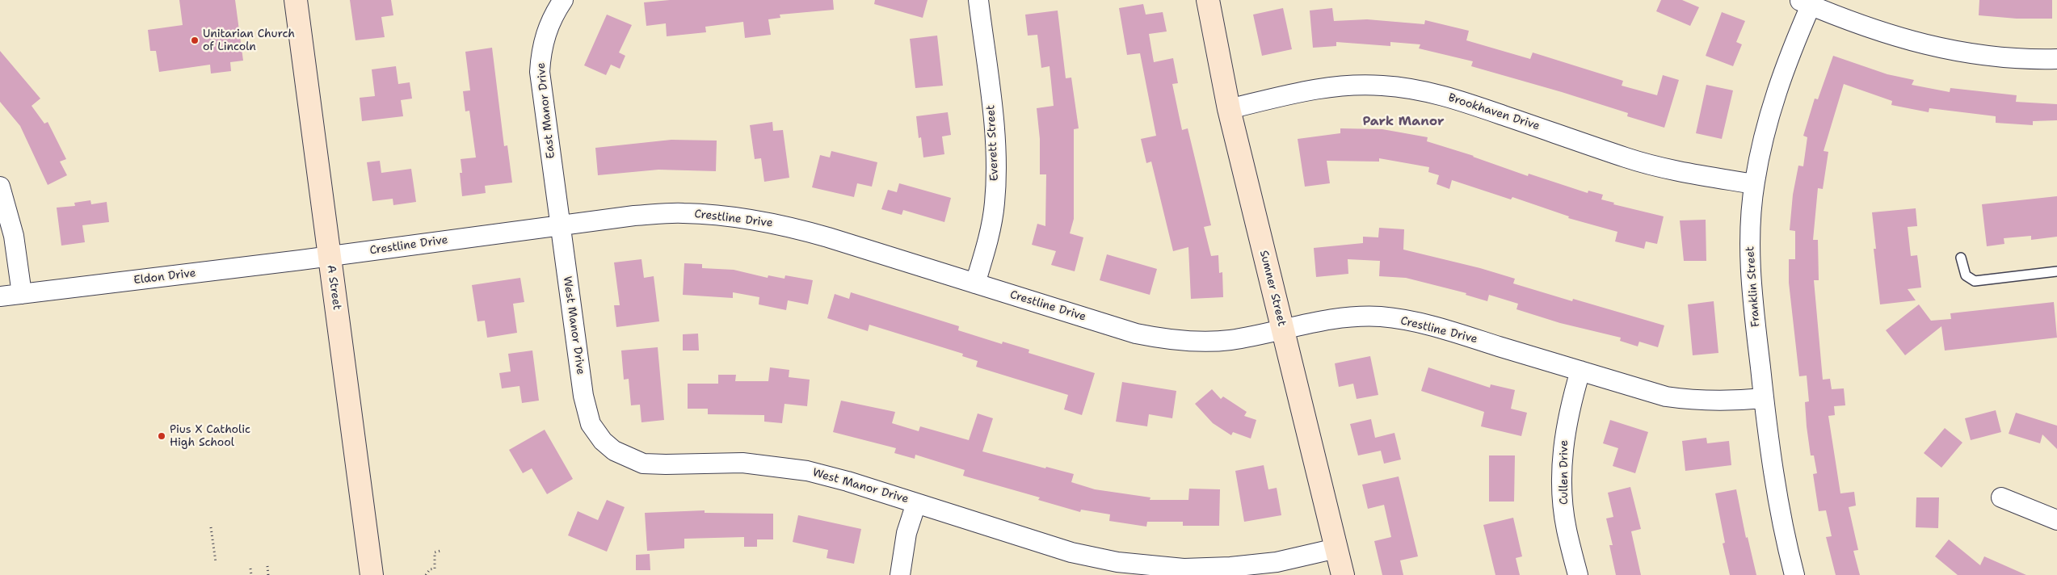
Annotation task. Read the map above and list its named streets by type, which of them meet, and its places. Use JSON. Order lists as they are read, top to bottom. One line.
{"streets":{"street":["East Manor Drive","Brookhaven Drive","Everett Street","Crestline Drive","Eldon Drive","Franklin Street","A Street","Sumner Street","West Manor Drive","Cullen Drive"]},"crossings":[["East Manor Drive","Crestline Drive"],["East Manor Drive","West Manor Drive"],["Brookhaven Drive","Franklin Street"],["Brookhaven Drive","Sumner Street"],["Everett Street","Crestline Drive"],["Crestline Drive","Eldon Drive"],["Crestline Drive","Franklin Street"],["Crestline Drive","A Street"],["Crestline Drive","Sumner Street"],["Crestline Drive","West Manor Drive"],["Crestline Drive","Cullen Drive"],["Eldon Drive","A Street"],["Sumner Street","West Manor Drive"]],"districts":["Park Manor"],"places":["Unitarian Church of Lincoln","Pius X Catholic High School"]}
